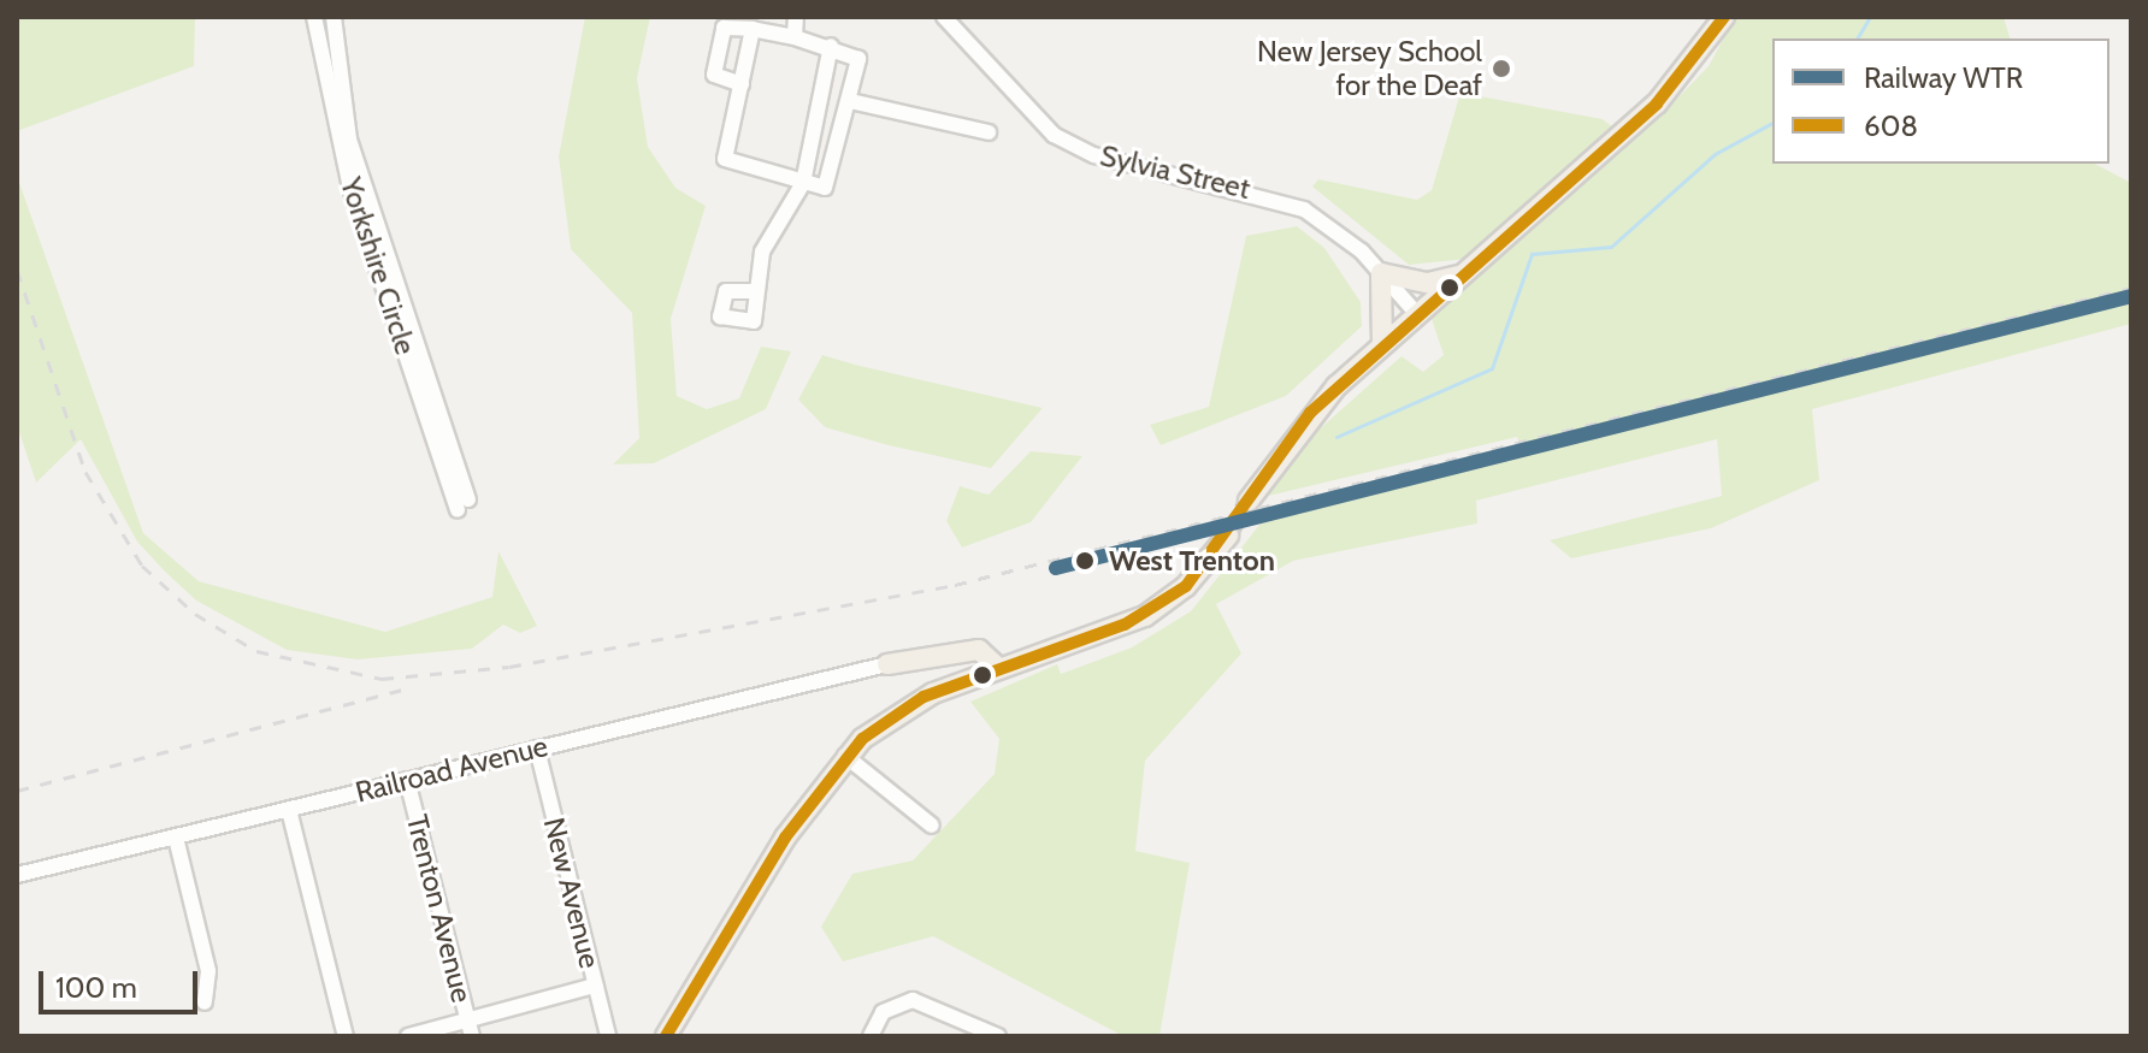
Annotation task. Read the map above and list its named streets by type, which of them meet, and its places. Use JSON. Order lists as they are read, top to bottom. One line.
{"streets":{"street":["Sylvia Street","Yorkshire Circle","Railroad Avenue","New Avenue","Trenton Avenue"]},"crossings":[["Railroad Avenue","New Avenue"],["Railroad Avenue","Trenton Avenue"]],"places":["New Jersey School for the Deaf","West Trenton"],"lines":["transit line 608","rail line WTR"],"legend":["Railway WTR","608"],"scale_bar":"100 m"}
